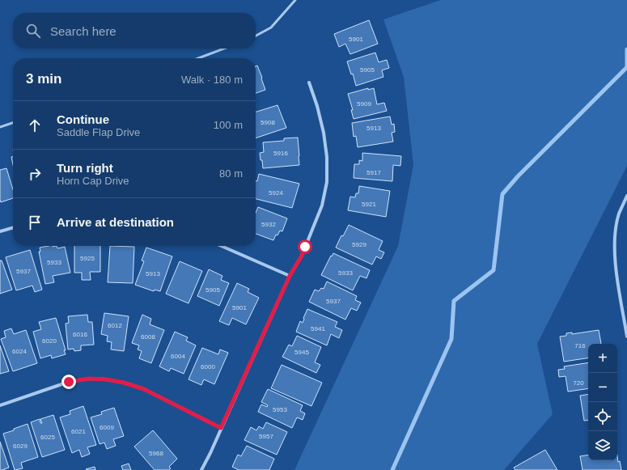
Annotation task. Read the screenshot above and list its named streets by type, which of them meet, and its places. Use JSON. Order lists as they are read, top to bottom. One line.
{"house_numbers":["5901","5905","5909","5908","5913","5916","5917","5924","5921","5932","5929","5925","5933","5937","5933","5913","5905","5937","5901","6012","5941","6016","6008","6020","716","6024","5945","6004","6000","720","5953","6009","6021","5957","6025","6029","5968"],"page":{"search":"Search here","heading":["3 min","Walk · 180 m"],"list":[["Continue","Saddle Flap Drive","100 m"],["Turn right","Horn Cap Drive","80 m"],"Arrive at destination"],"map_buttons":["+","−"]}}
